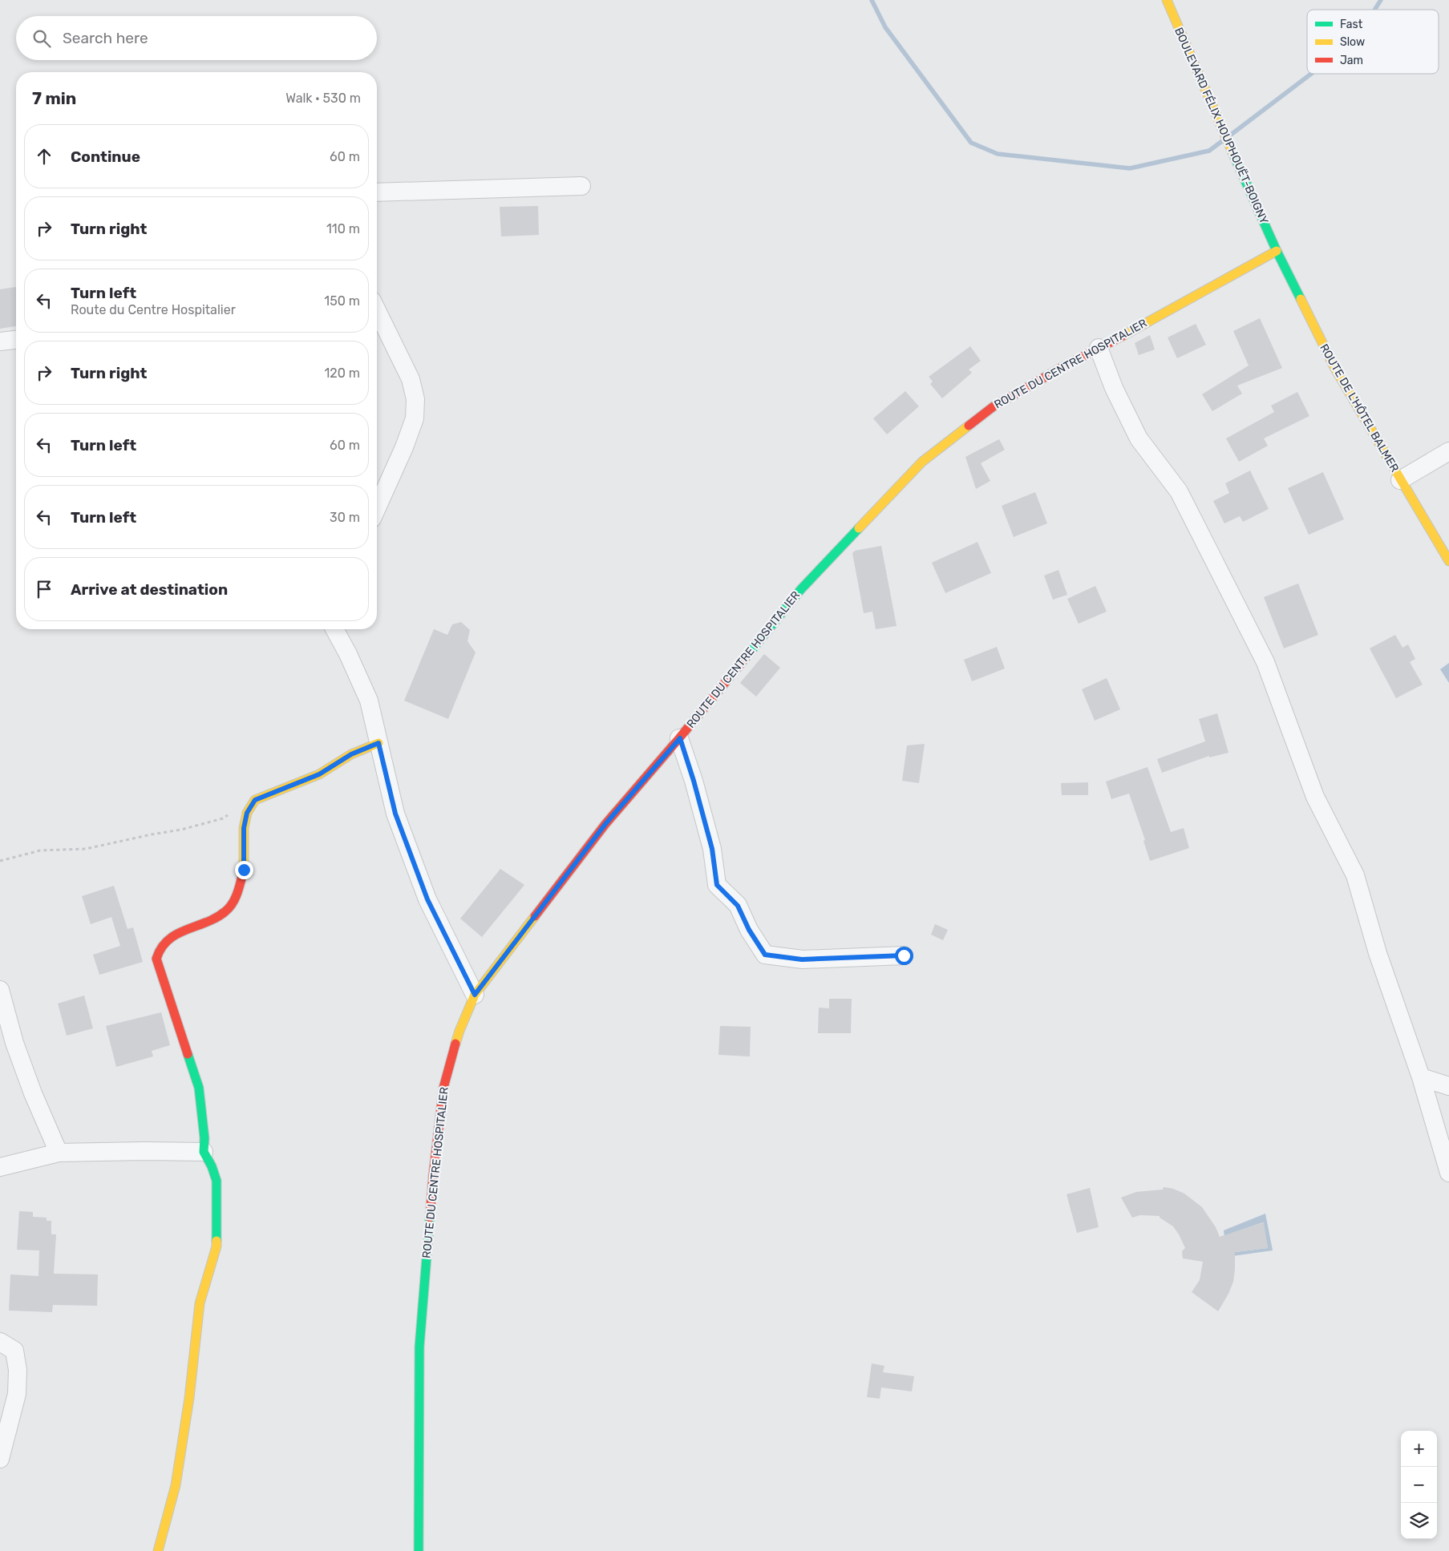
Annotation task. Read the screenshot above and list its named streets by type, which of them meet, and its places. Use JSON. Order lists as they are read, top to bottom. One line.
{"streets":{"street":["BOULEVARD FÉLIX HOUPHOUËT-BOIGNY","ROUTE DU CENTRE HOSPITALIER","ROUTE DE L'HÔTEL BALMER"]},"crossings":[["BOULEVARD FÉLIX HOUPHOUËT-BOIGNY","ROUTE DU CENTRE HOSPITALIER"],["BOULEVARD FÉLIX HOUPHOUËT-BOIGNY","ROUTE DE L'HÔTEL BALMER"],["ROUTE DU CENTRE HOSPITALIER","ROUTE DE L'HÔTEL BALMER"]],"legend":["Fast","Slow","Jam"],"page":{"search":"Search here","heading":["7 min","Walk · 530 m"],"list":[["Continue","60 m"],["Turn right","110 m"],["Turn left","Route du Centre Hospitalier","150 m"],["Turn right","120 m"],["Turn left","60 m"],["Turn left","30 m"],"Arrive at destination"],"map_buttons":["+","−"]}}
